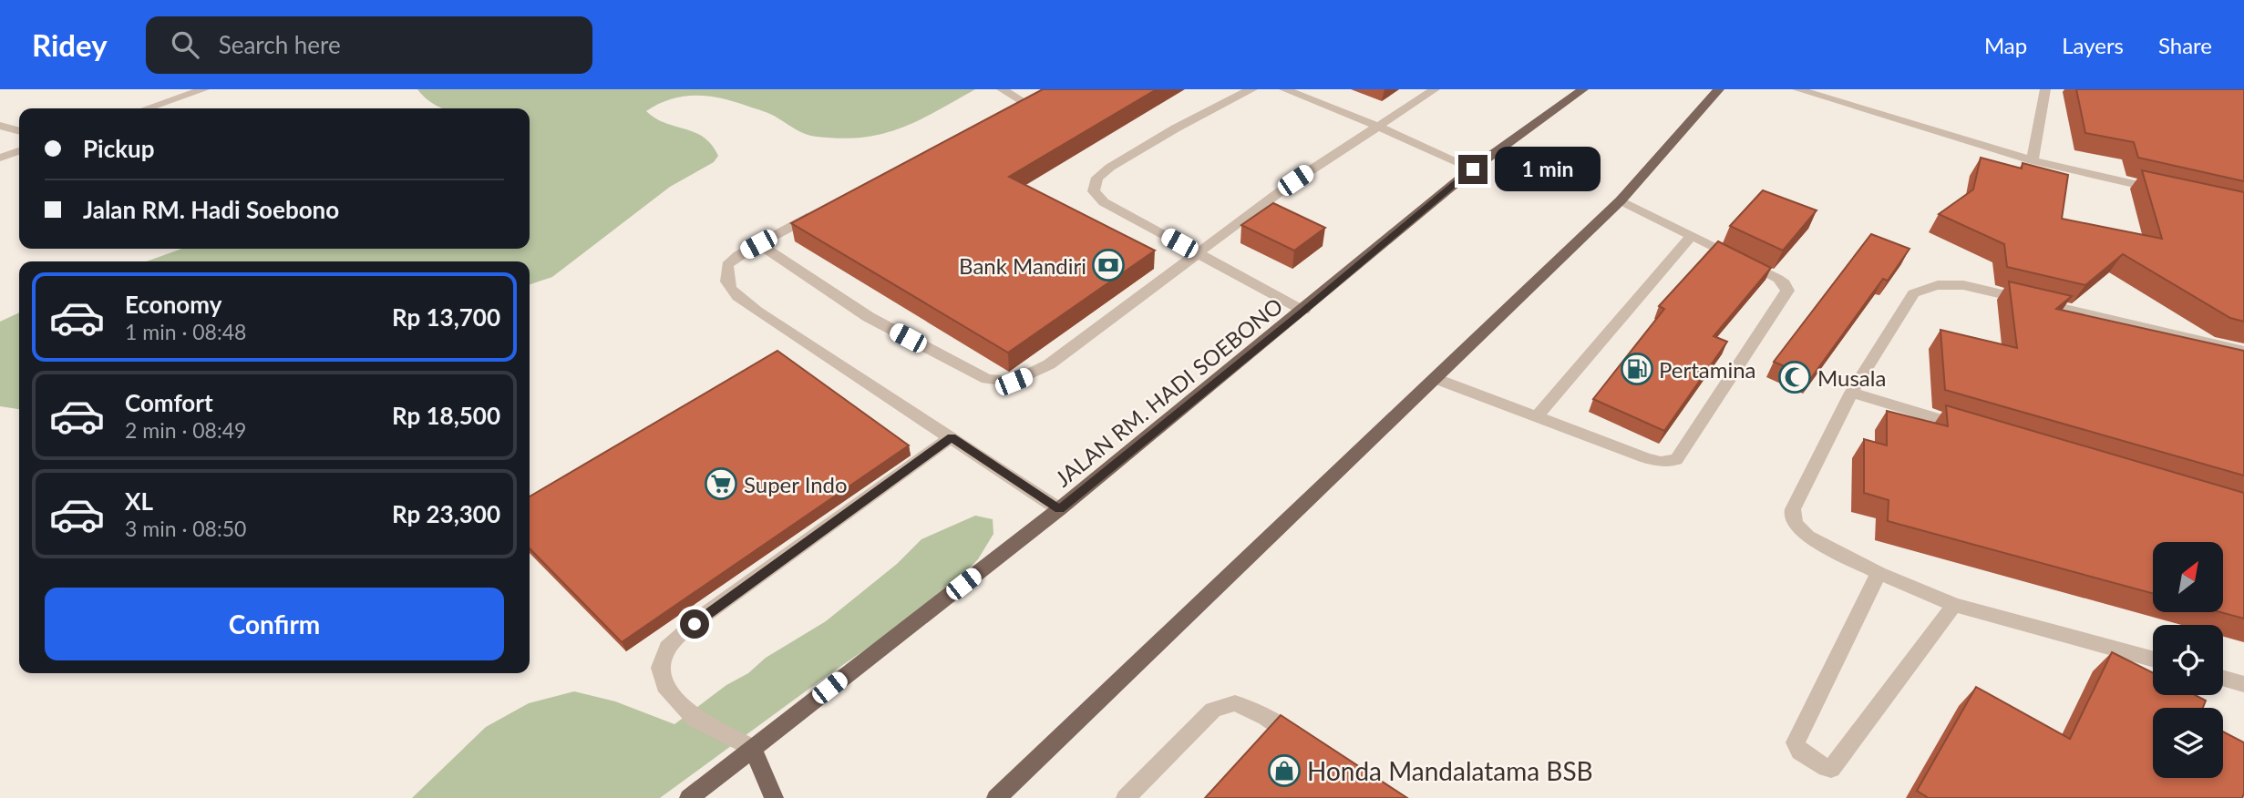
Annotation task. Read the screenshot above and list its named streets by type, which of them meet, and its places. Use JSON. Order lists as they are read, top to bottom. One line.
{"streets":{"main road":["JALAN RM. HADI SOEBONO"]},"places":{"bank":["Bank Mandiri"],"fuel station":["Pertamina"],"mosque":["Musala"],"supermarket":["Super Indo"],"shop":["Honda Mandalatama BSB"]},"north":"top right","page":{"header":"Ridey","search":"Search here","nav":["Map","Layers","Share"],"banner":["Pickup","Jalan RM. Hadi Soebono"],"bubble":"1 min","list":[{"name":"Economy","note":"1 min · 08:48","value":"Rp 13,700"},{"name":"Comfort","note":"2 min · 08:49","value":"Rp 18,500"},{"name":"XL","note":"3 min · 08:50","value":"Rp 23,300"}],"buttons":"Confirm"}}
